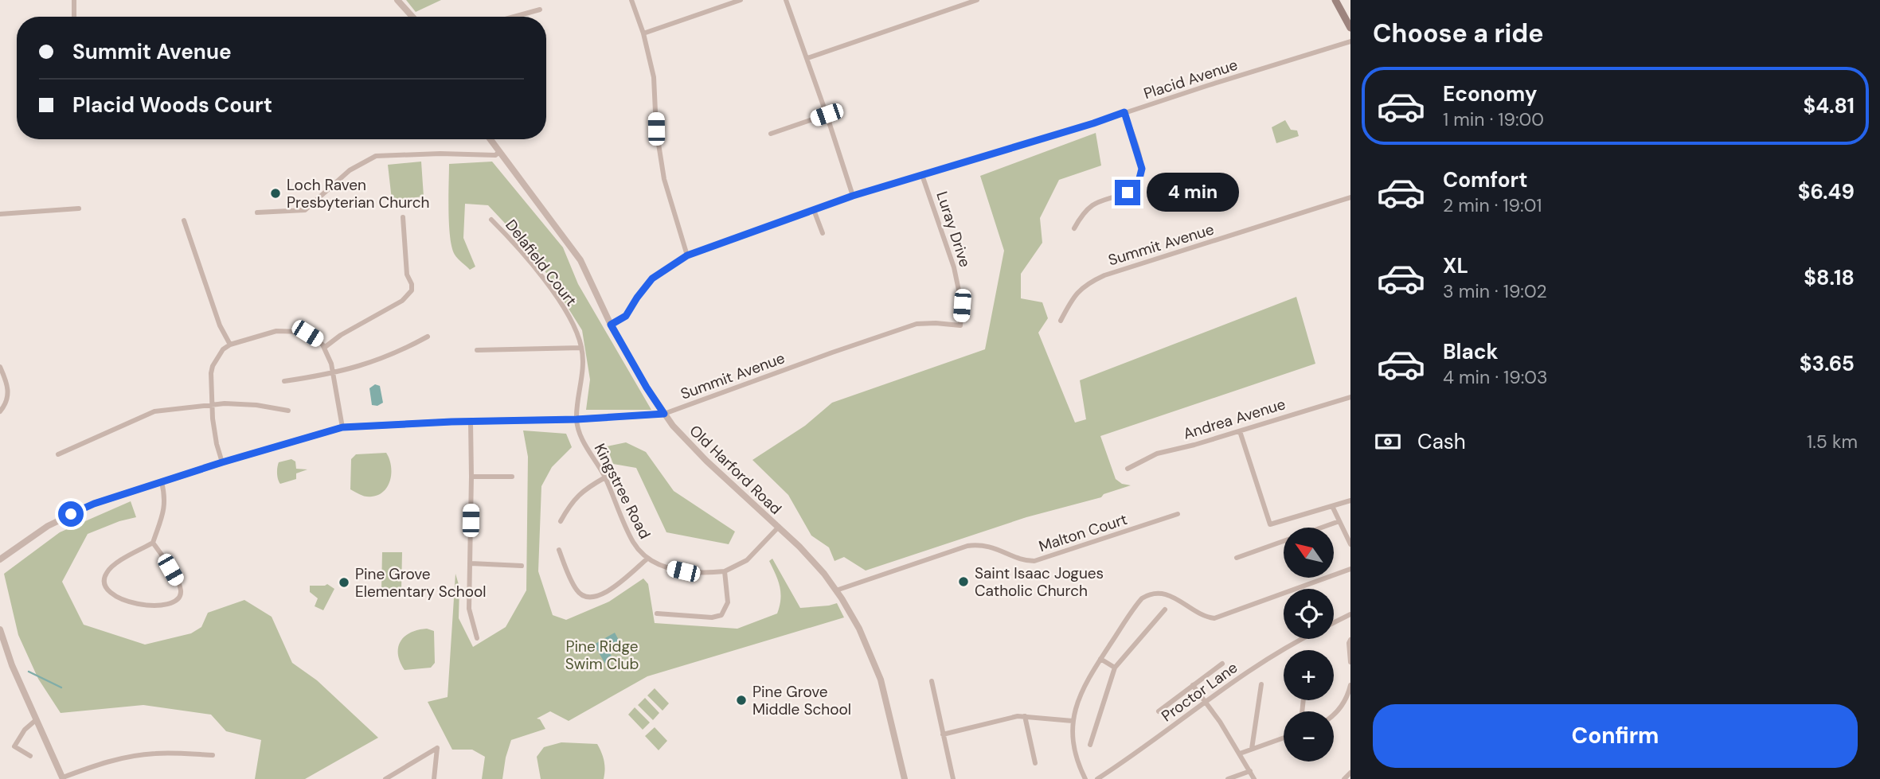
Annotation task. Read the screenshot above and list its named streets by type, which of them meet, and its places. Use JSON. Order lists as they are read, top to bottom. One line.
{"streets":{"street":["Placid Avenue","Luray Drive","Summit Avenue","Delafield Court","Andrea Avenue","Old Harford Road","Kingstree Road","Malton Court","Proctor Lane"]},"crossings":[["Placid Avenue","Luray Drive"],["Placid Avenue","Old Harford Road"],["Luray Drive","Summit Avenue"],["Summit Avenue","Delafield Court"],["Summit Avenue","Old Harford Road"],["Summit Avenue","Kingstree Road"],["Delafield Court","Kingstree Road"],["Old Harford Road","Malton Court"]],"parks":["Pine Ridge Swim Club"],"places":["Loch Raven Presbyterian Church","Saint Isaac Jogues Catholic Church","Pine Grove Elementary School","Pine Grove Middle School"],"north":"top left","page":{"heading":"Choose a ride","banner":["Summit Avenue","Placid Woods Court"],"list":[{"name":"Economy","note":"1 min · 19:00","value":"$4.81"},{"name":"Comfort","note":"2 min · 19:01","value":"$6.49"},{"name":"XL","note":"3 min · 19:02","value":"$8.18"},{"name":"Black","note":"4 min · 19:03","value":"$3.65"}],"bubble":"4 min","pay":["Cash","1.5 km"],"map_buttons":["+","−"],"buttons":"Confirm"}}
